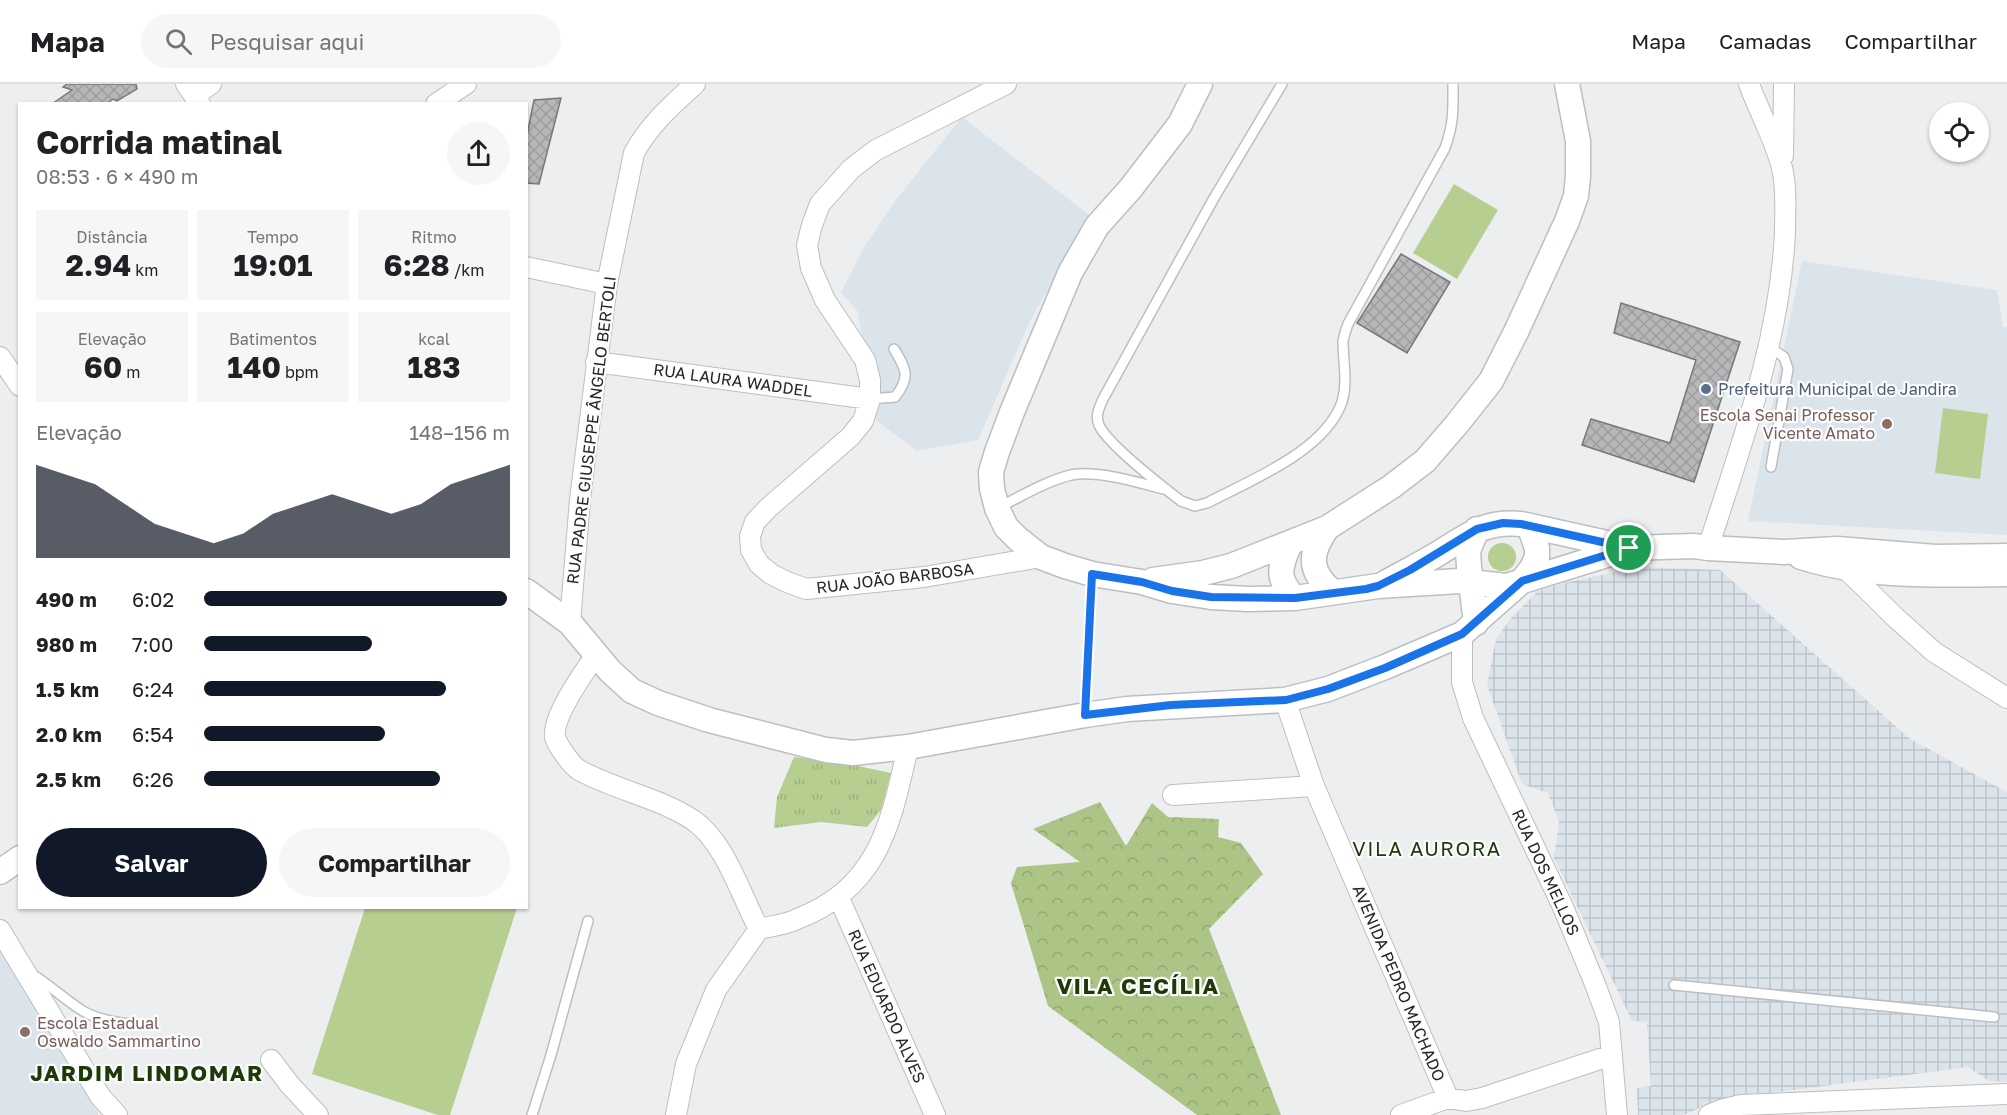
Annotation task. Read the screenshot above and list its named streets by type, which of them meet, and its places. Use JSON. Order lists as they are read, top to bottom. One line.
{"streets":{"street":["RUA LAURA WADDEL","RUA PADRE GIUSEPPE ÂNGELO BERTOLI","RUA JOÃO BARBOSA","RUA DOS MELLOS","AVENIDA PEDRO MACHADO","RUA EDUARDO ALVES"]},"crossings":[["RUA LAURA WADDEL","RUA PADRE GIUSEPPE ÂNGELO BERTOLI"],["RUA LAURA WADDEL","RUA JOÃO BARBOSA"]],"districts":["VILA AURORA","VILA CECÍLIA","JARDIM LINDOMAR"],"places":["Prefeitura Municipal de Jandira","Escola Senai Professor Vicente Amato","Escola Estadual Oswaldo Sammartino"],"page":{"header":"Mapa","search":"Pesquisar aqui","nav":["Mapa","Camadas","Compartilhar"],"heading":["Corrida matinal","08:53 · 6 × 490 m"],"stats":[["Distância","2.94 km"],["Tempo","19:01"],["Ritmo","6:28 /km"],["Elevação","60 m"],["Batimentos","140 bpm"],["kcal","183"]],"chart":["Elevação","148–156 m"],"list":[{"name":"490 m","note":"6:02"},{"name":"980 m","note":"7:00"},{"name":"1.5 km","note":"6:24"},{"name":"2.0 km","note":"6:54"},{"name":"2.5 km","note":"6:26"}],"buttons":["Salvar","Compartilhar"]}}
